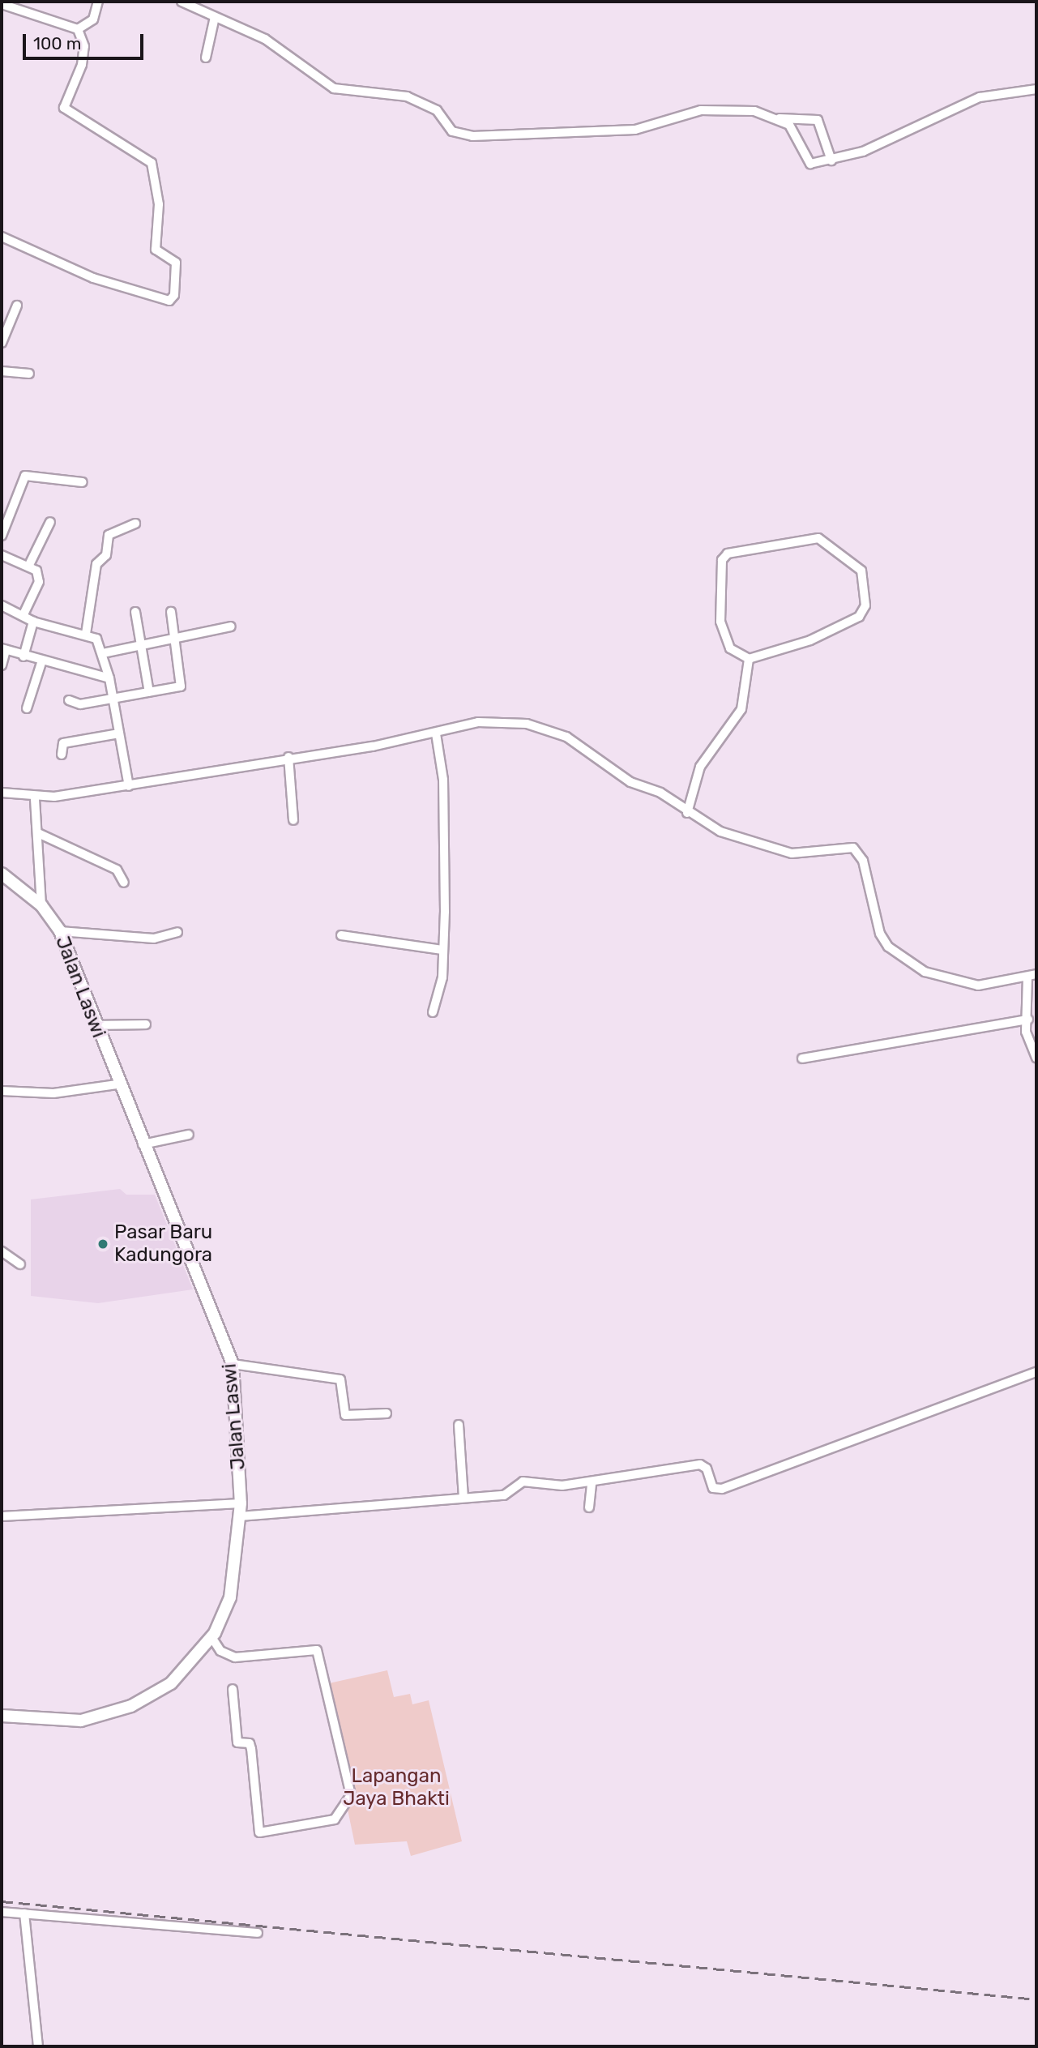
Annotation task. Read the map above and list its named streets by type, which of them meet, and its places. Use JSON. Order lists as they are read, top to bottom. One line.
{"streets":{"street":["Jalan Laswi"]},"parks":["Lapangan Jaya Bhakti"],"places":["Pasar Baru Kadungora"],"scale_bar":"100 m"}
